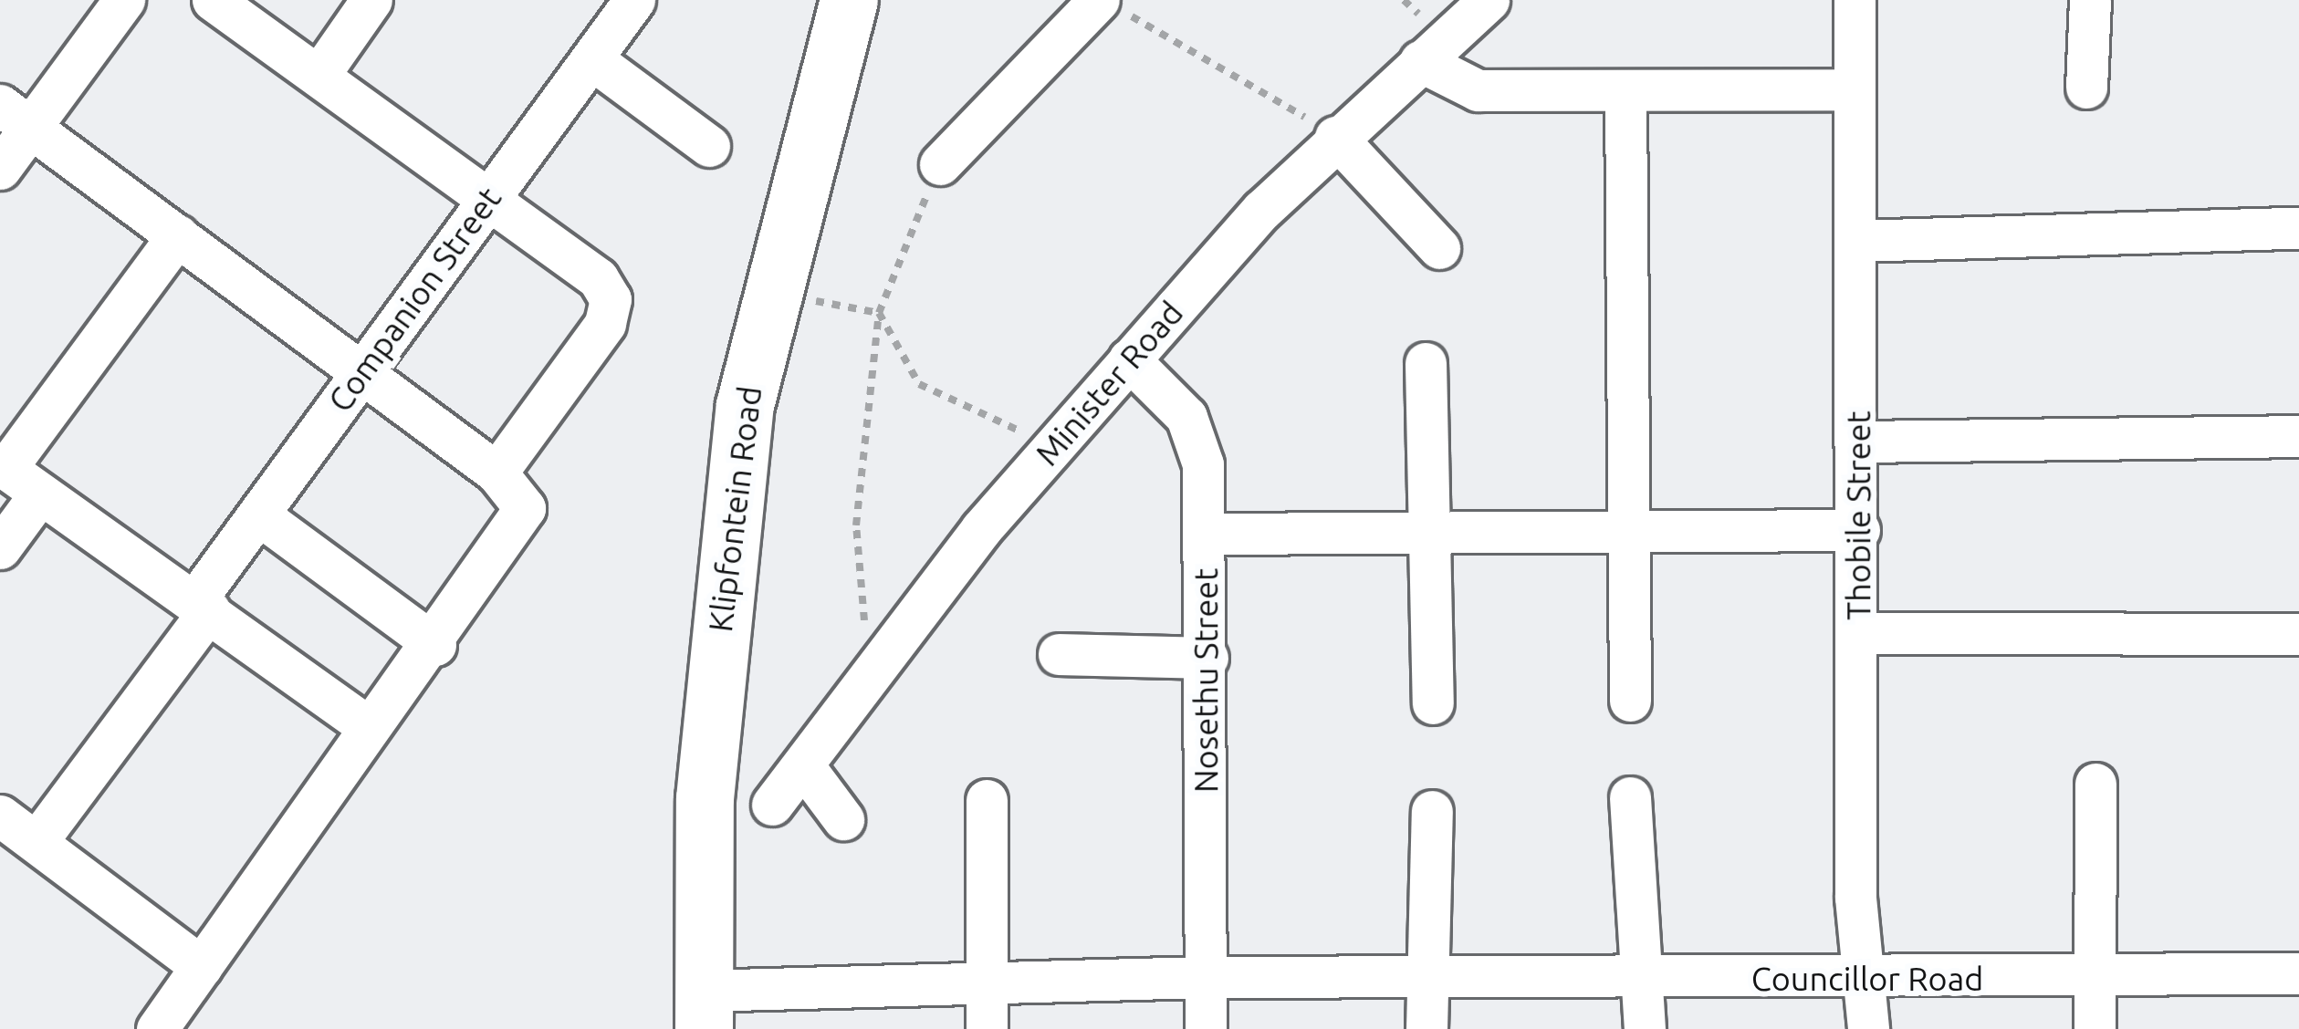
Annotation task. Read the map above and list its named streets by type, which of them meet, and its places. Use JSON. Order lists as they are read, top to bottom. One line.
{"streets":{"street":["Companion Street","Minister Road","Klipfontein Road","Thobile Street","Nosethu Street","Councillor Road"]},"crossings":[["Minister Road","Nosethu Street"],["Klipfontein Road","Councillor Road"],["Thobile Street","Councillor Road"],["Nosethu Street","Councillor Road"]]}
